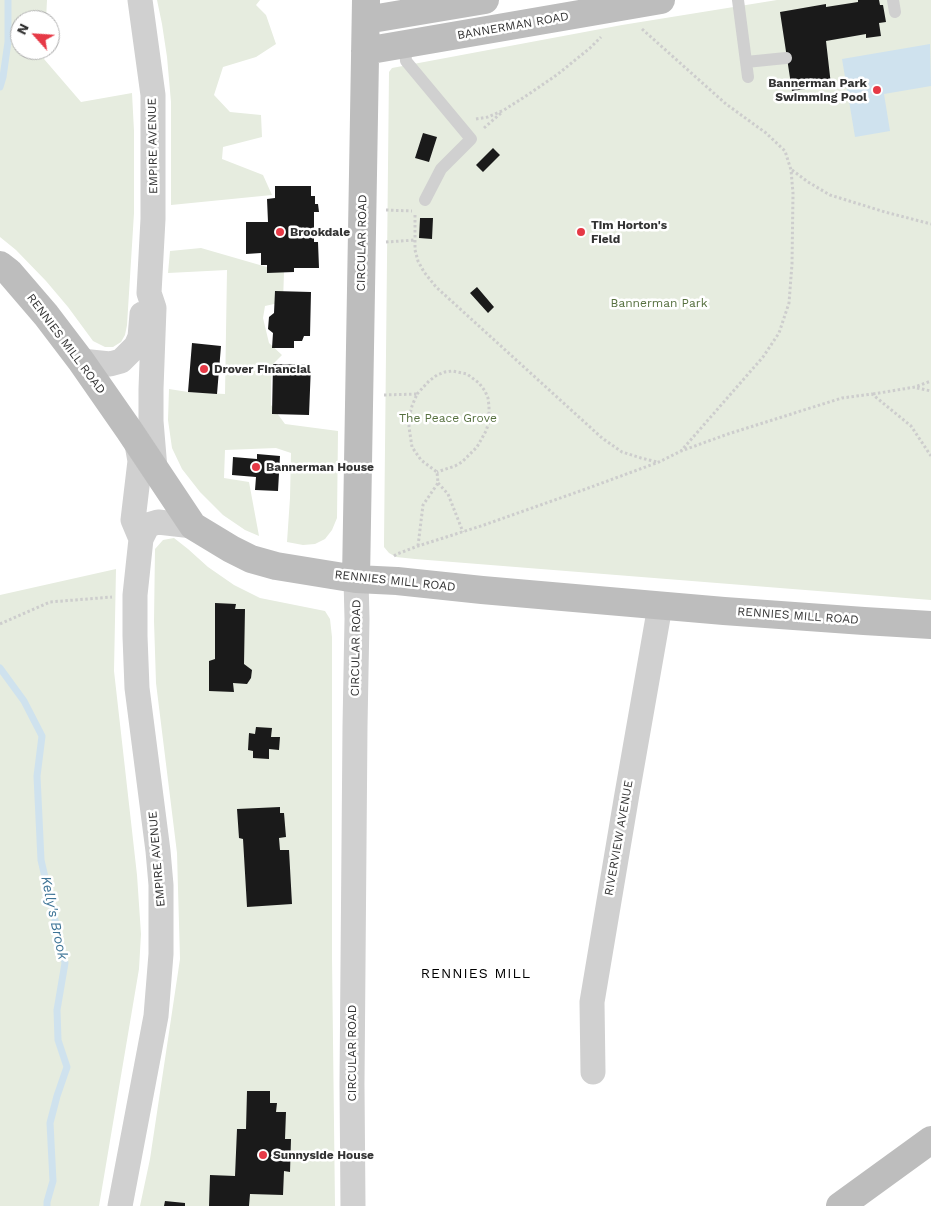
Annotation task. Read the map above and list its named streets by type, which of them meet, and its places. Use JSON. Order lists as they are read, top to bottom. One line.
{"streets":{"street":["BANNERMAN ROAD","EMPIRE AVENUE","CIRCULAR ROAD","RENNIES MILL ROAD","RIVERVIEW AVENUE"]},"crossings":[["BANNERMAN ROAD","CIRCULAR ROAD"],["EMPIRE AVENUE","RENNIES MILL ROAD"],["CIRCULAR ROAD","RENNIES MILL ROAD"],["RENNIES MILL ROAD","RIVERVIEW AVENUE"]],"districts":["RENNIES MILL"],"water":["Kelly's Brook"],"parks":["Bannerman Park","The Peace Grove"],"places":["Bannerman Park Swimming Pool","Brookdale","Tim Horton's Field","Drover Financial","Bannerman House","Sunnyside House"],"north":"top left"}
